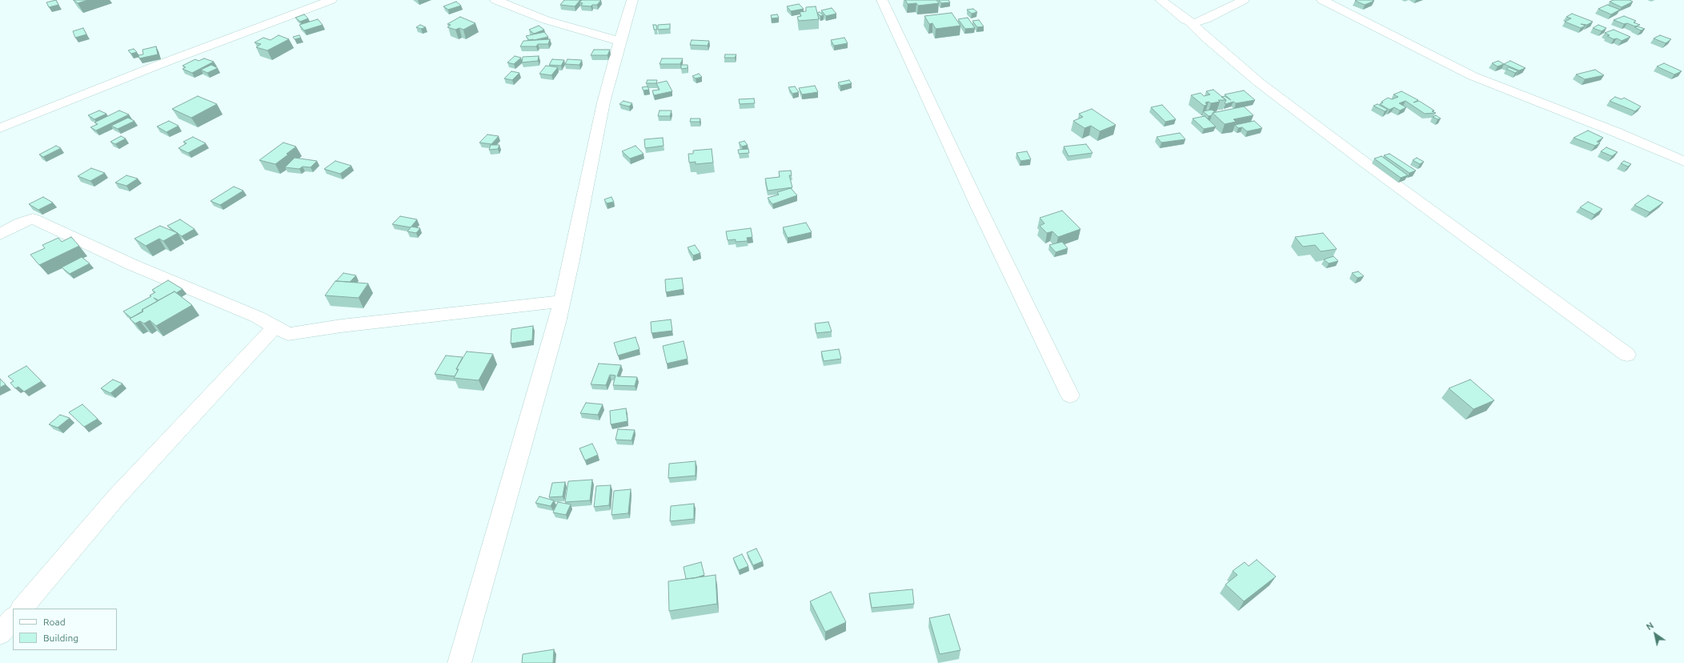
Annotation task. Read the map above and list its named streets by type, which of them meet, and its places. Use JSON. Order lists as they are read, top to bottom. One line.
{"legend":["Road","Building"],"north":"top left"}
